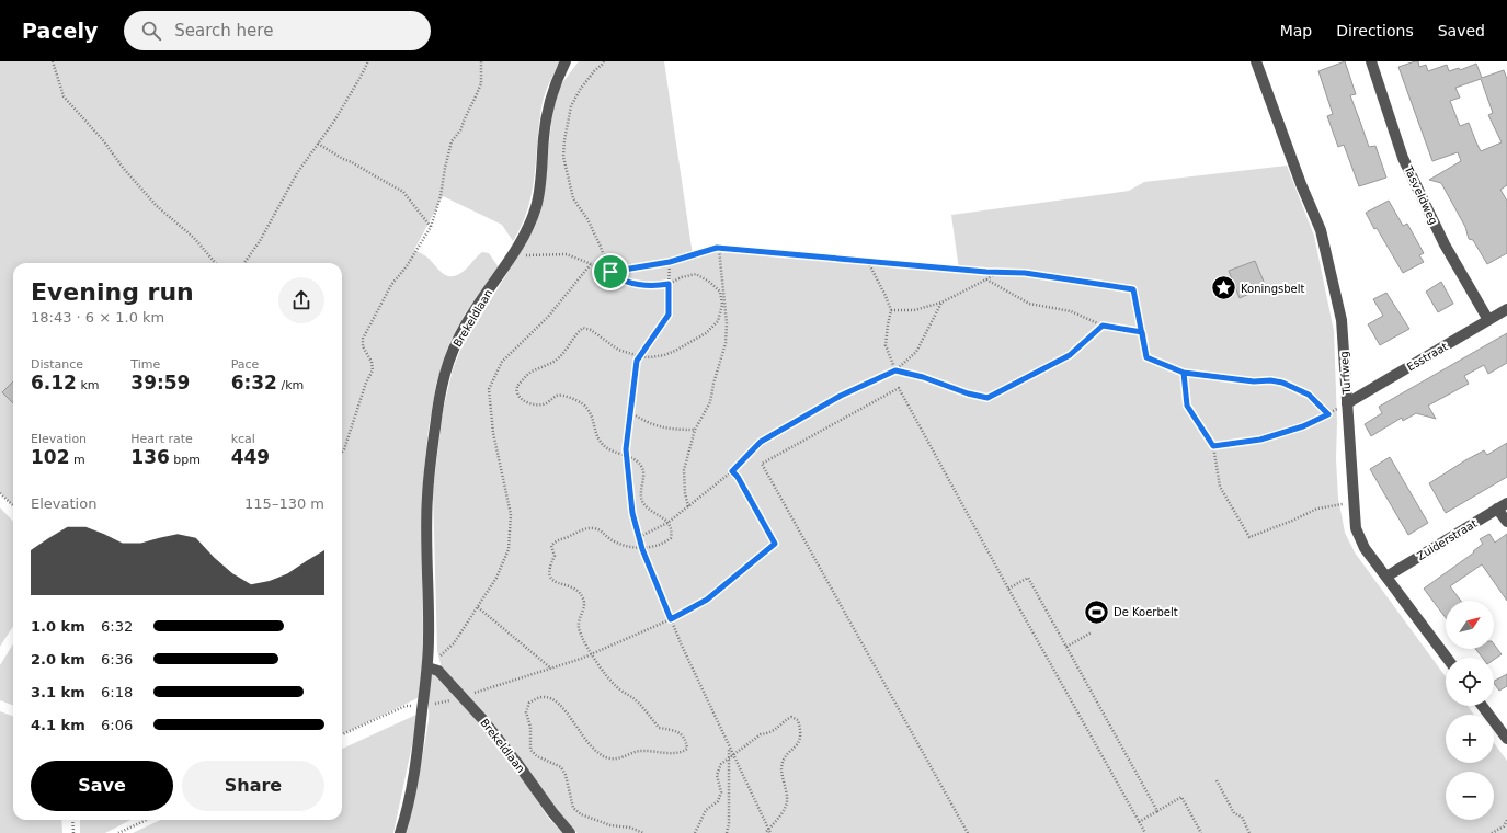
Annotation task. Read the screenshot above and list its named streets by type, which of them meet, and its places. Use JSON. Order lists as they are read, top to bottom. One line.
{"streets":{"street":["Tasveldweg","Brekeldlaan","Esstraat","Turfweg","Zuiderstraat"]},"crossings":[["Tasveldweg","Esstraat"],["Esstraat","Turfweg"],["Turfweg","Zuiderstraat"]],"places":{"place":["Koningsbelt"],"sports":["De Koerbelt"]},"north":"top right","page":{"header":"Pacely","search":"Search here","nav":["Map","Directions","Saved"],"heading":["Evening run","18:43 · 6 × 1.0 km"],"stats":[["Distance","6.12 km"],["Time","39:59"],["Pace","6:32 /km"],["Elevation","102 m"],["Heart rate","136 bpm"],["kcal","449"]],"chart":["Elevation","115–130 m"],"map_buttons":["+","−"],"list":[{"name":"1.0 km","note":"6:32"},{"name":"2.0 km","note":"6:36"},{"name":"3.1 km","note":"6:18"},{"name":"4.1 km","note":"6:06"}],"buttons":["Save","Share"]}}
